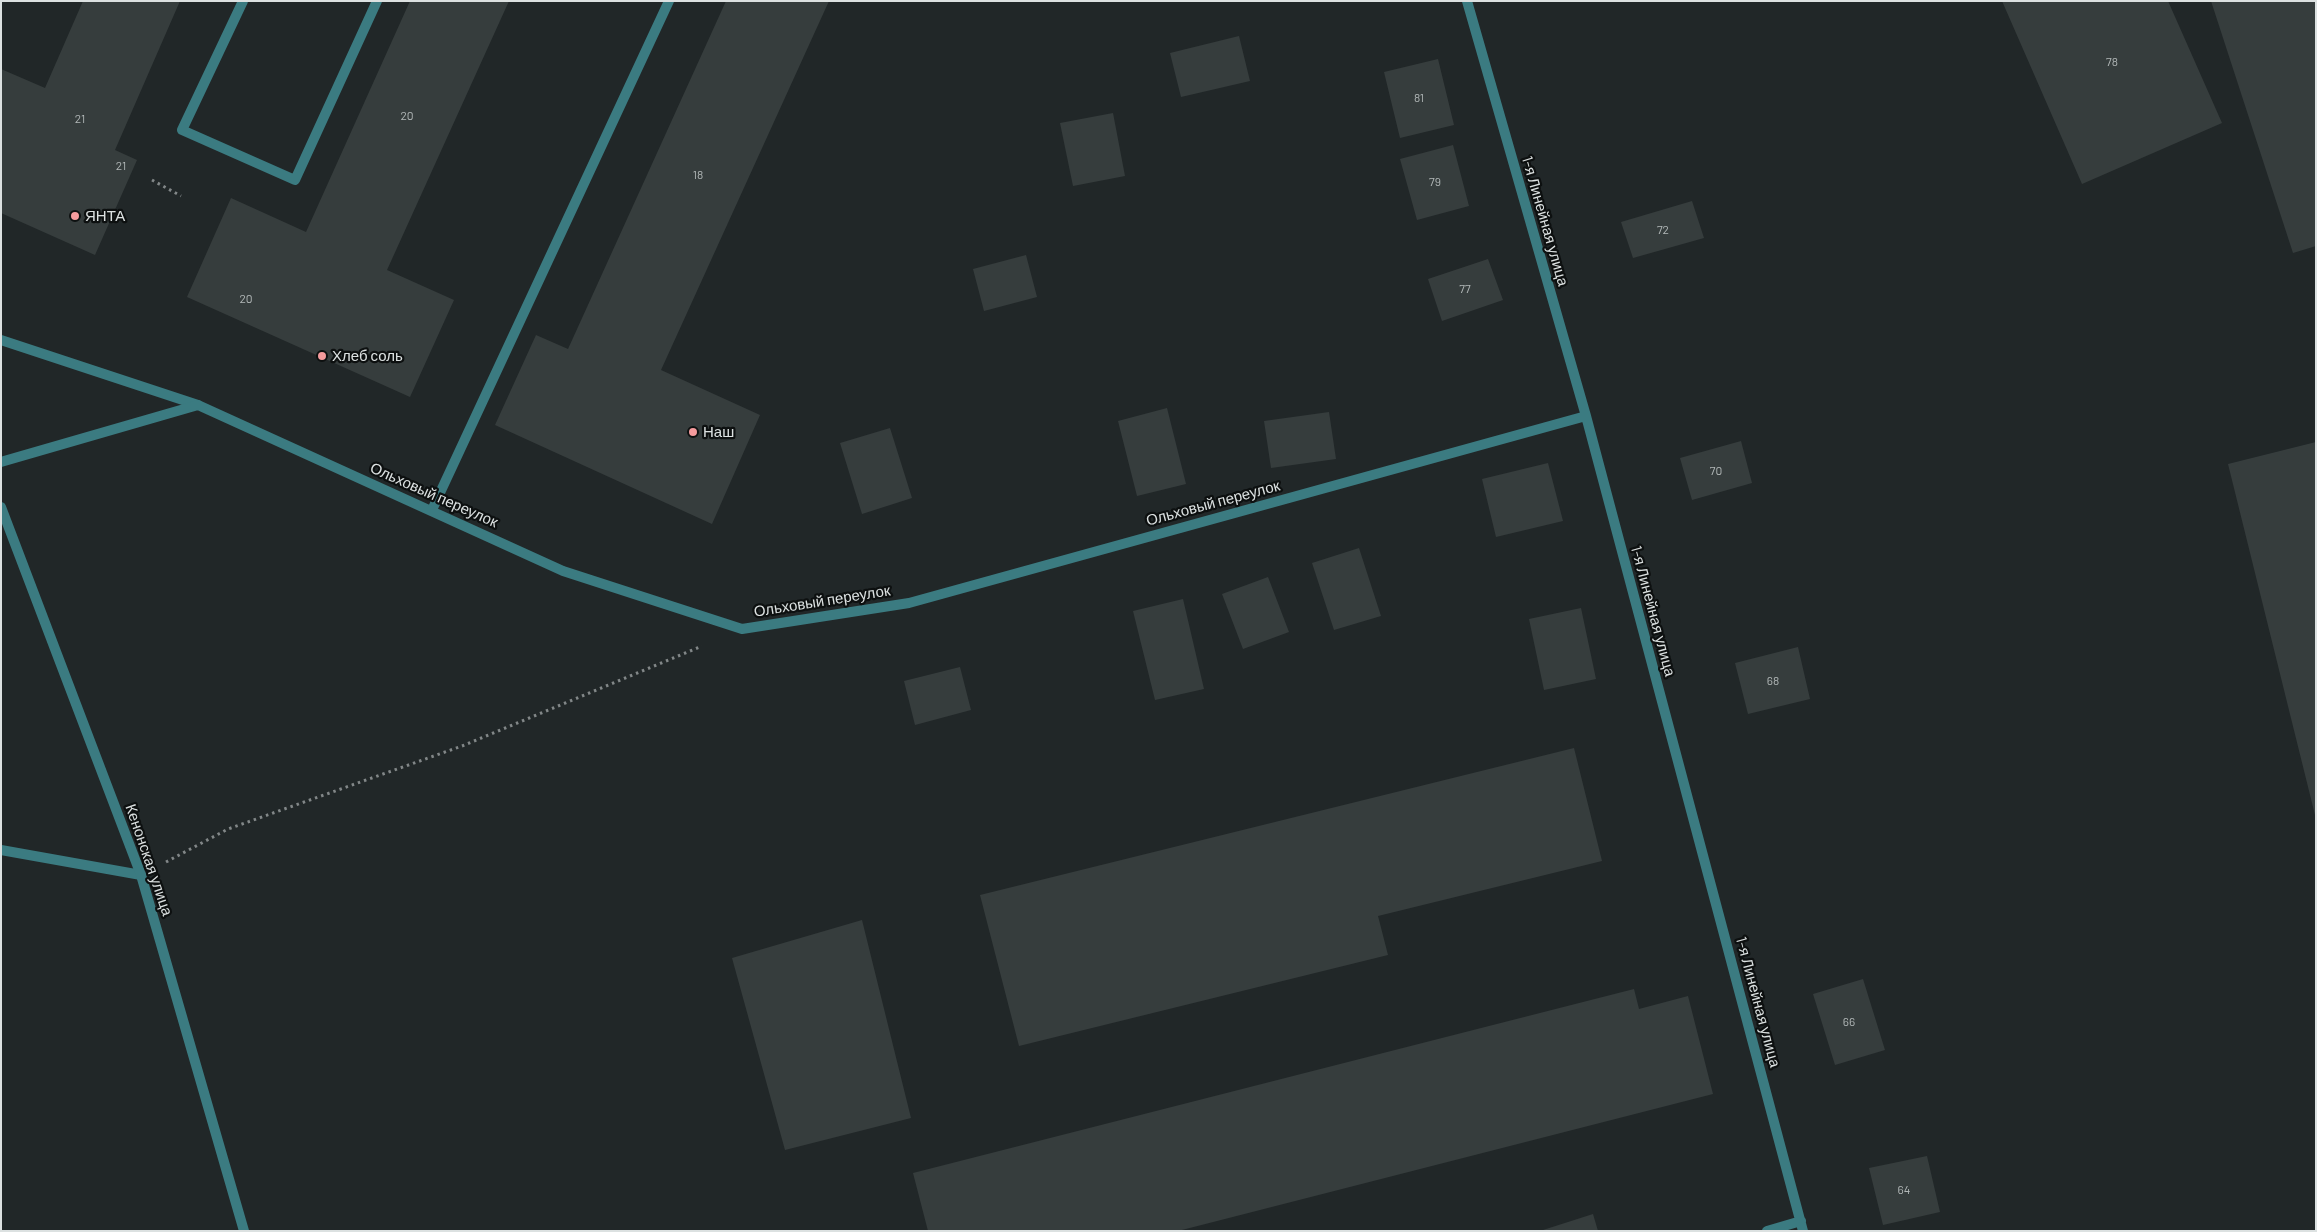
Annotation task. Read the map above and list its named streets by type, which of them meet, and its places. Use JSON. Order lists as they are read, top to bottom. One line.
{"streets":{"street":["1-я Линейная улица","Ольховый переулок","Кенонская улица"]},"crossings":[["1-я Линейная улица","Ольховый переулок"]],"places":["ЯНТА","Хлеб соль","Наш"],"house_numbers":["78","81","20","21","21","18","79","72","77","20","70","68","66","64"]}
